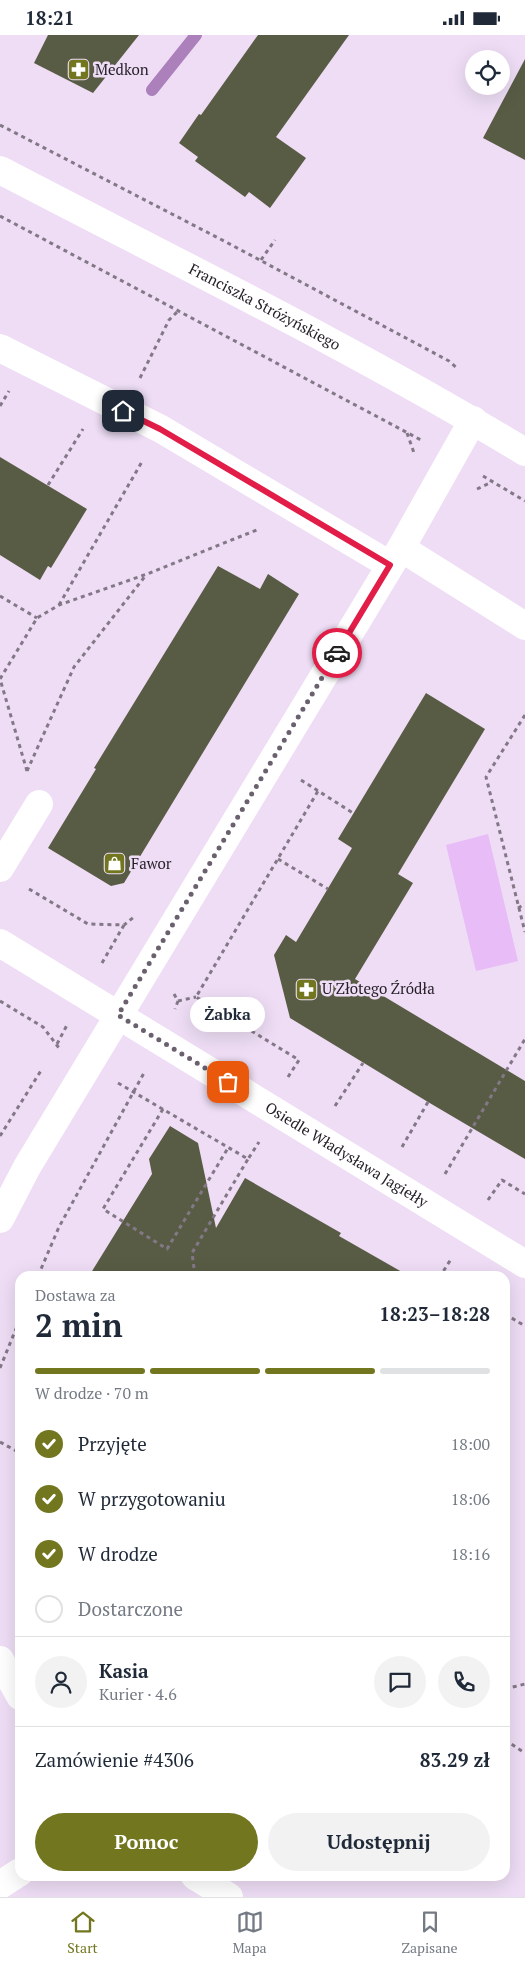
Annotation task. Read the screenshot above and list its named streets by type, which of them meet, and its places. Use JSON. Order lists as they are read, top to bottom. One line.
{"streets":{"street":["Franciszka Stróżyńskiego","Osiedle Władysława Jagiełły"]},"places":{"pharmacy":["Medkon","U Złotego Źródła"],"shop":["Fawor"],"other":["Żabka"]},"page":{"status":"18:21","bubble":"Żabka","heading":["2 min","Dostawa za","18:23–18:28"],"panel":["Kasia","Kurier · 4.6","Zamówienie #4306","83.29 zł"],"bar":"W drodze · 70 m","list":[["Przyjęte","18:00"],["W przygotowaniu","18:06"],["W drodze","18:16"],"Dostarczone"],"buttons":["Pomoc","Udostępnij"],"tabs":["Start","Mapa","Zapisane"]}}
